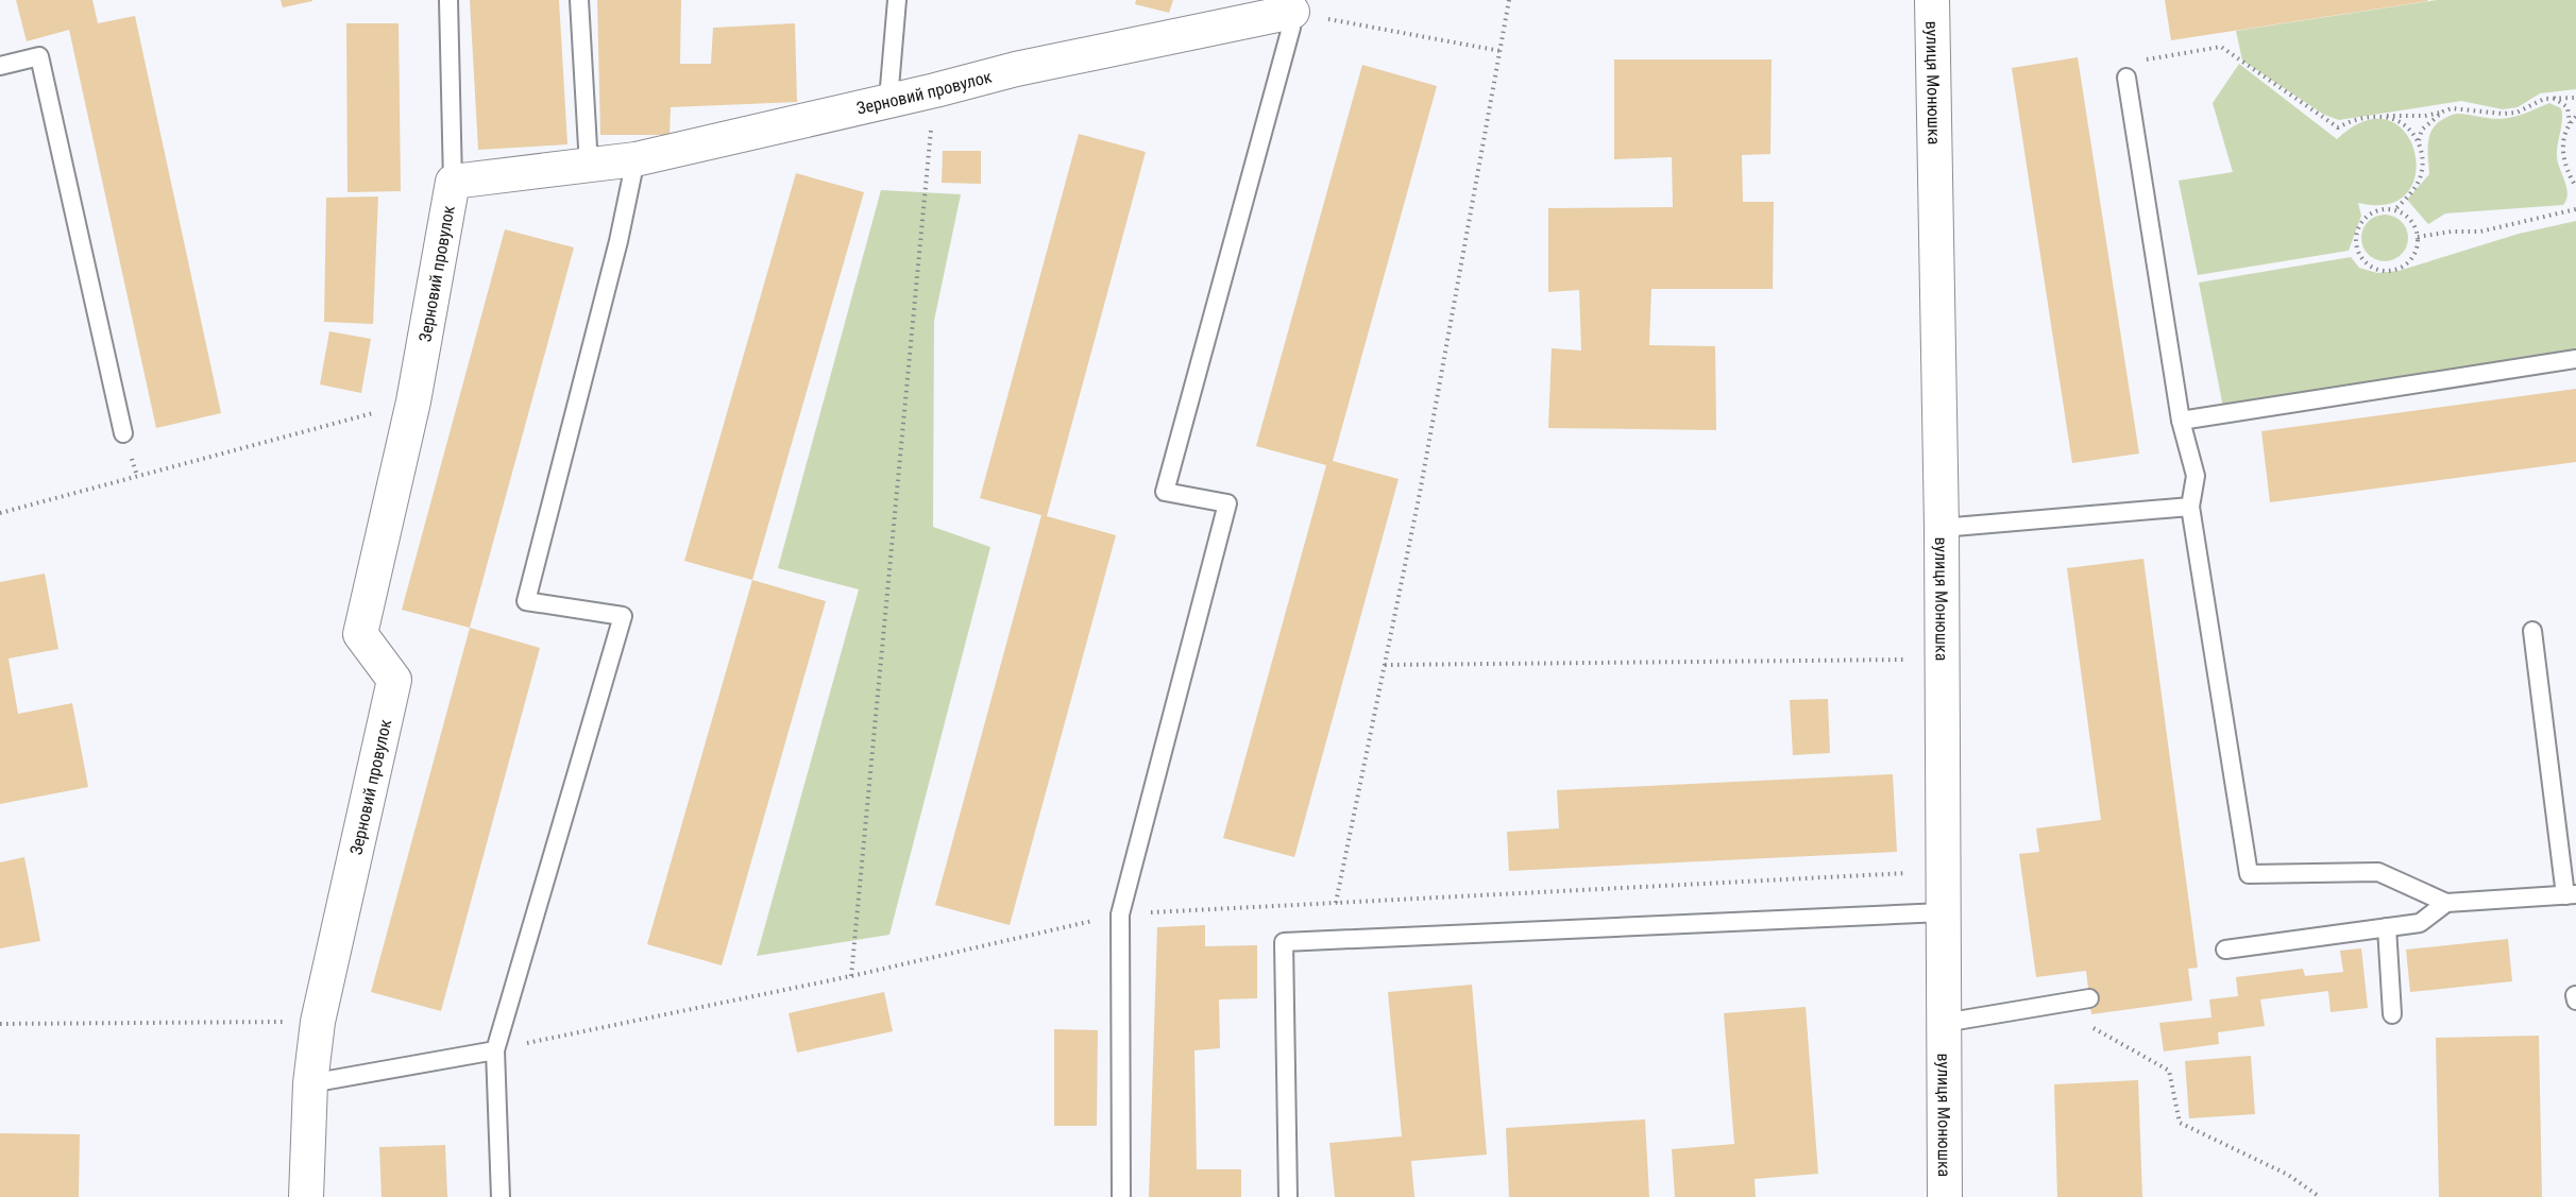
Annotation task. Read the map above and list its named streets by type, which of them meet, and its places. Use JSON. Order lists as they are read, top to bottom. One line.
{"streets":{"street":["вулиця Монюшка","Зерновий провулок"]}}
